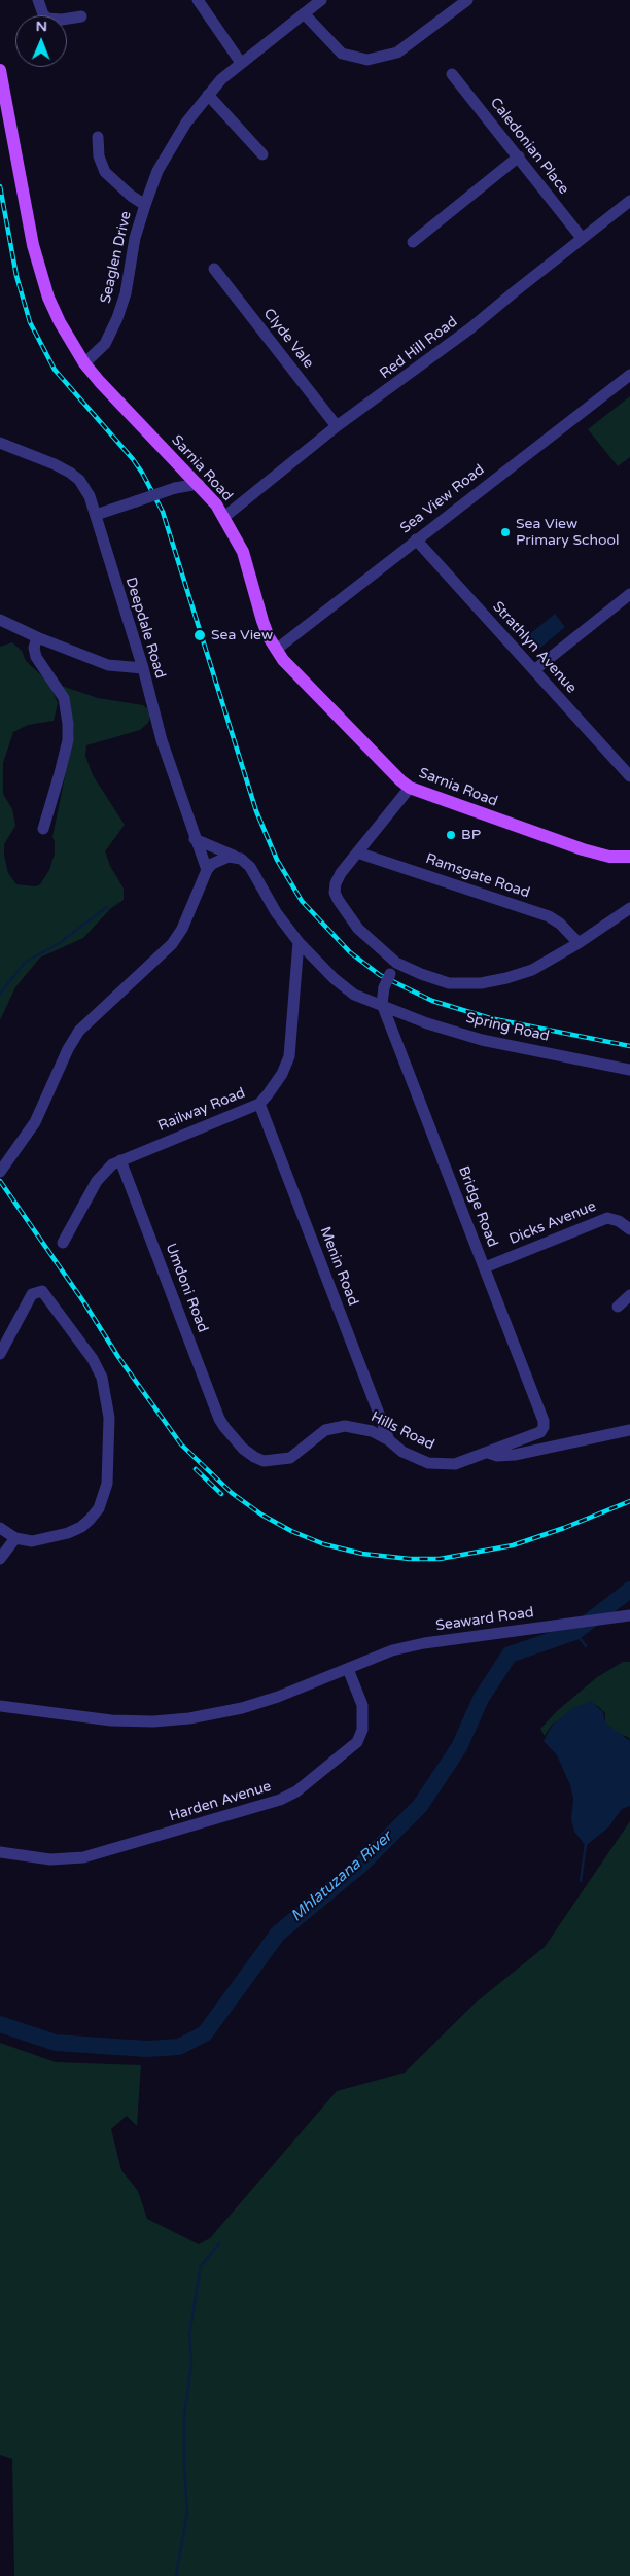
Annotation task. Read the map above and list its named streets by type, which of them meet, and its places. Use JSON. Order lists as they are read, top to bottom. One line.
{"streets":{"main road":["Sarnia Road"],"street":["Caledonian Place","Seaglen Drive","Clyde Vale","Red Hill Road","Sea View Road","Deepdale Road","Strathlyn Avenue","Ramsgate Road","Spring Road","Railway Road","Bridge Road","Dicks Avenue","Menin Road","Umdoni Road","Hills Road","Seaward Road","Harden Avenue"]},"crossings":[["Caledonian Place","Red Hill Road"],["Seaglen Drive","Sarnia Road"],["Clyde Vale","Red Hill Road"],["Red Hill Road","Sarnia Road"],["Sarnia Road","Sea View Road"],["Sea View Road","Strathlyn Avenue"],["Spring Road","Railway Road"],["Spring Road","Bridge Road"],["Railway Road","Menin Road"],["Railway Road","Umdoni Road"],["Bridge Road","Dicks Avenue"],["Bridge Road","Hills Road"],["Menin Road","Hills Road"],["Umdoni Road","Hills Road"],["Seaward Road","Harden Avenue"]],"water":["Mhlatuzana River"],"places":["Sea View Primary School","Sea View","BP"],"north":"top"}
